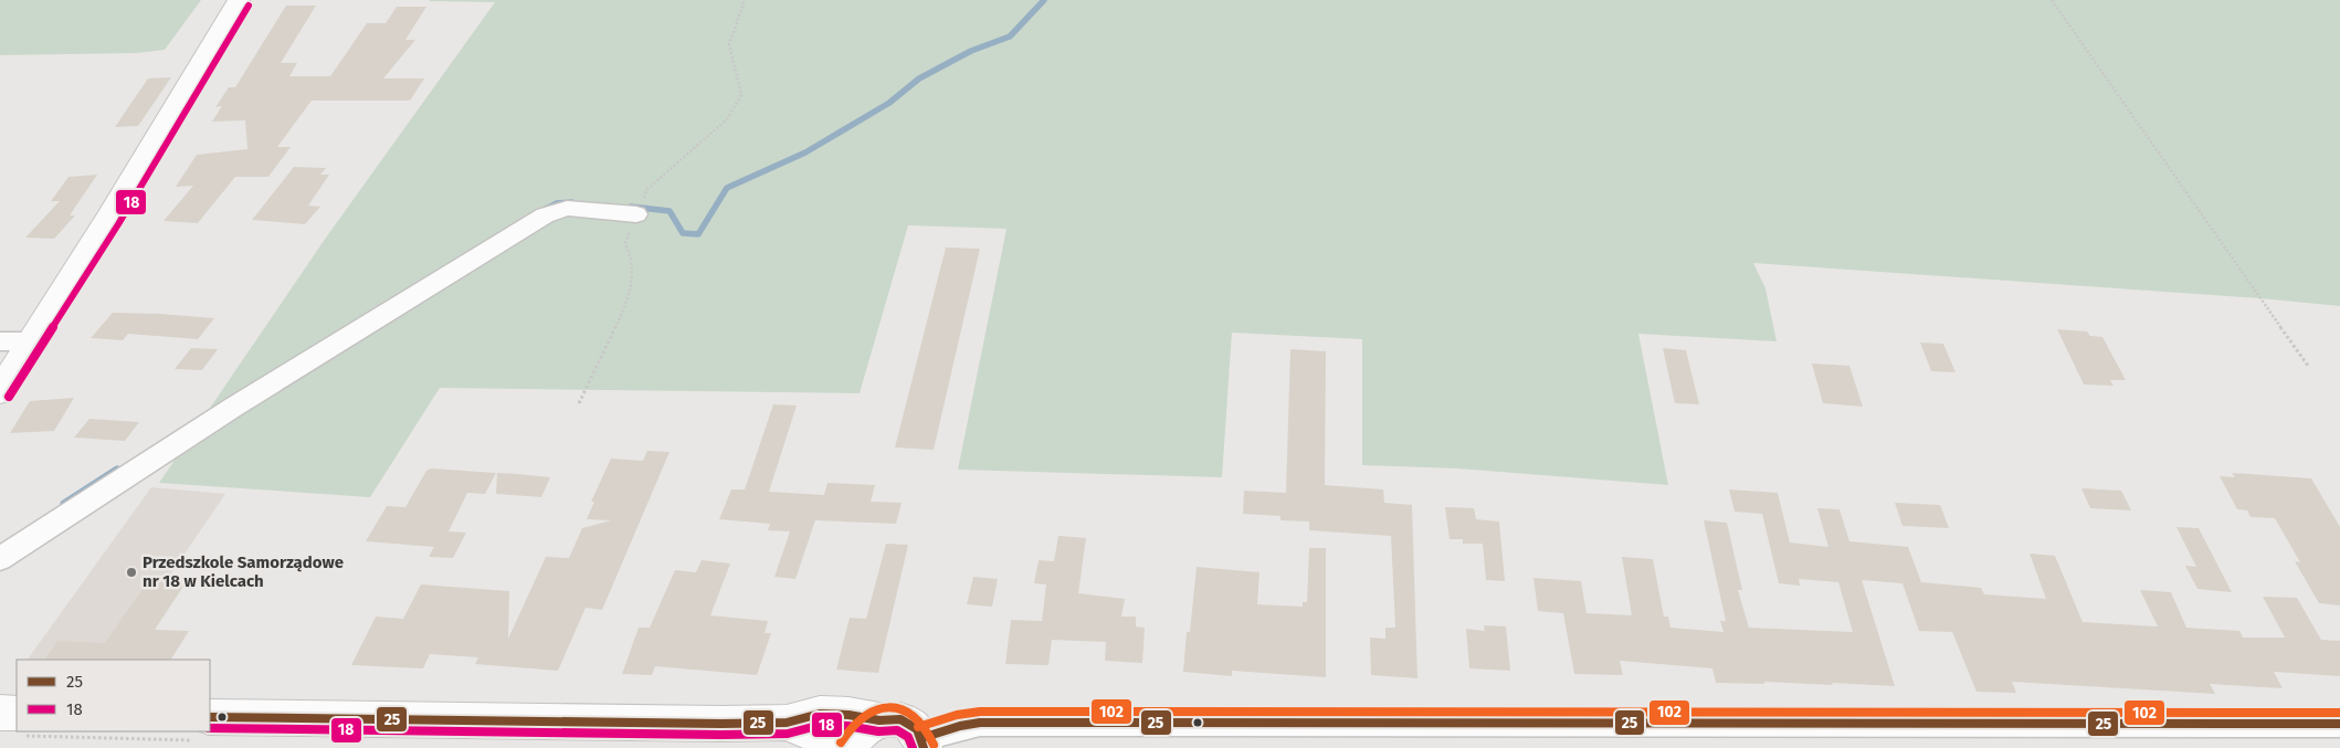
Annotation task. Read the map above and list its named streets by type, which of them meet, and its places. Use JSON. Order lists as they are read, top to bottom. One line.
{"places":["Przedszkole Samorządowe nr 18 w Kielcach"],"lines":["transit line 18","transit line 102","transit line 25"],"legend":["25","18"]}
